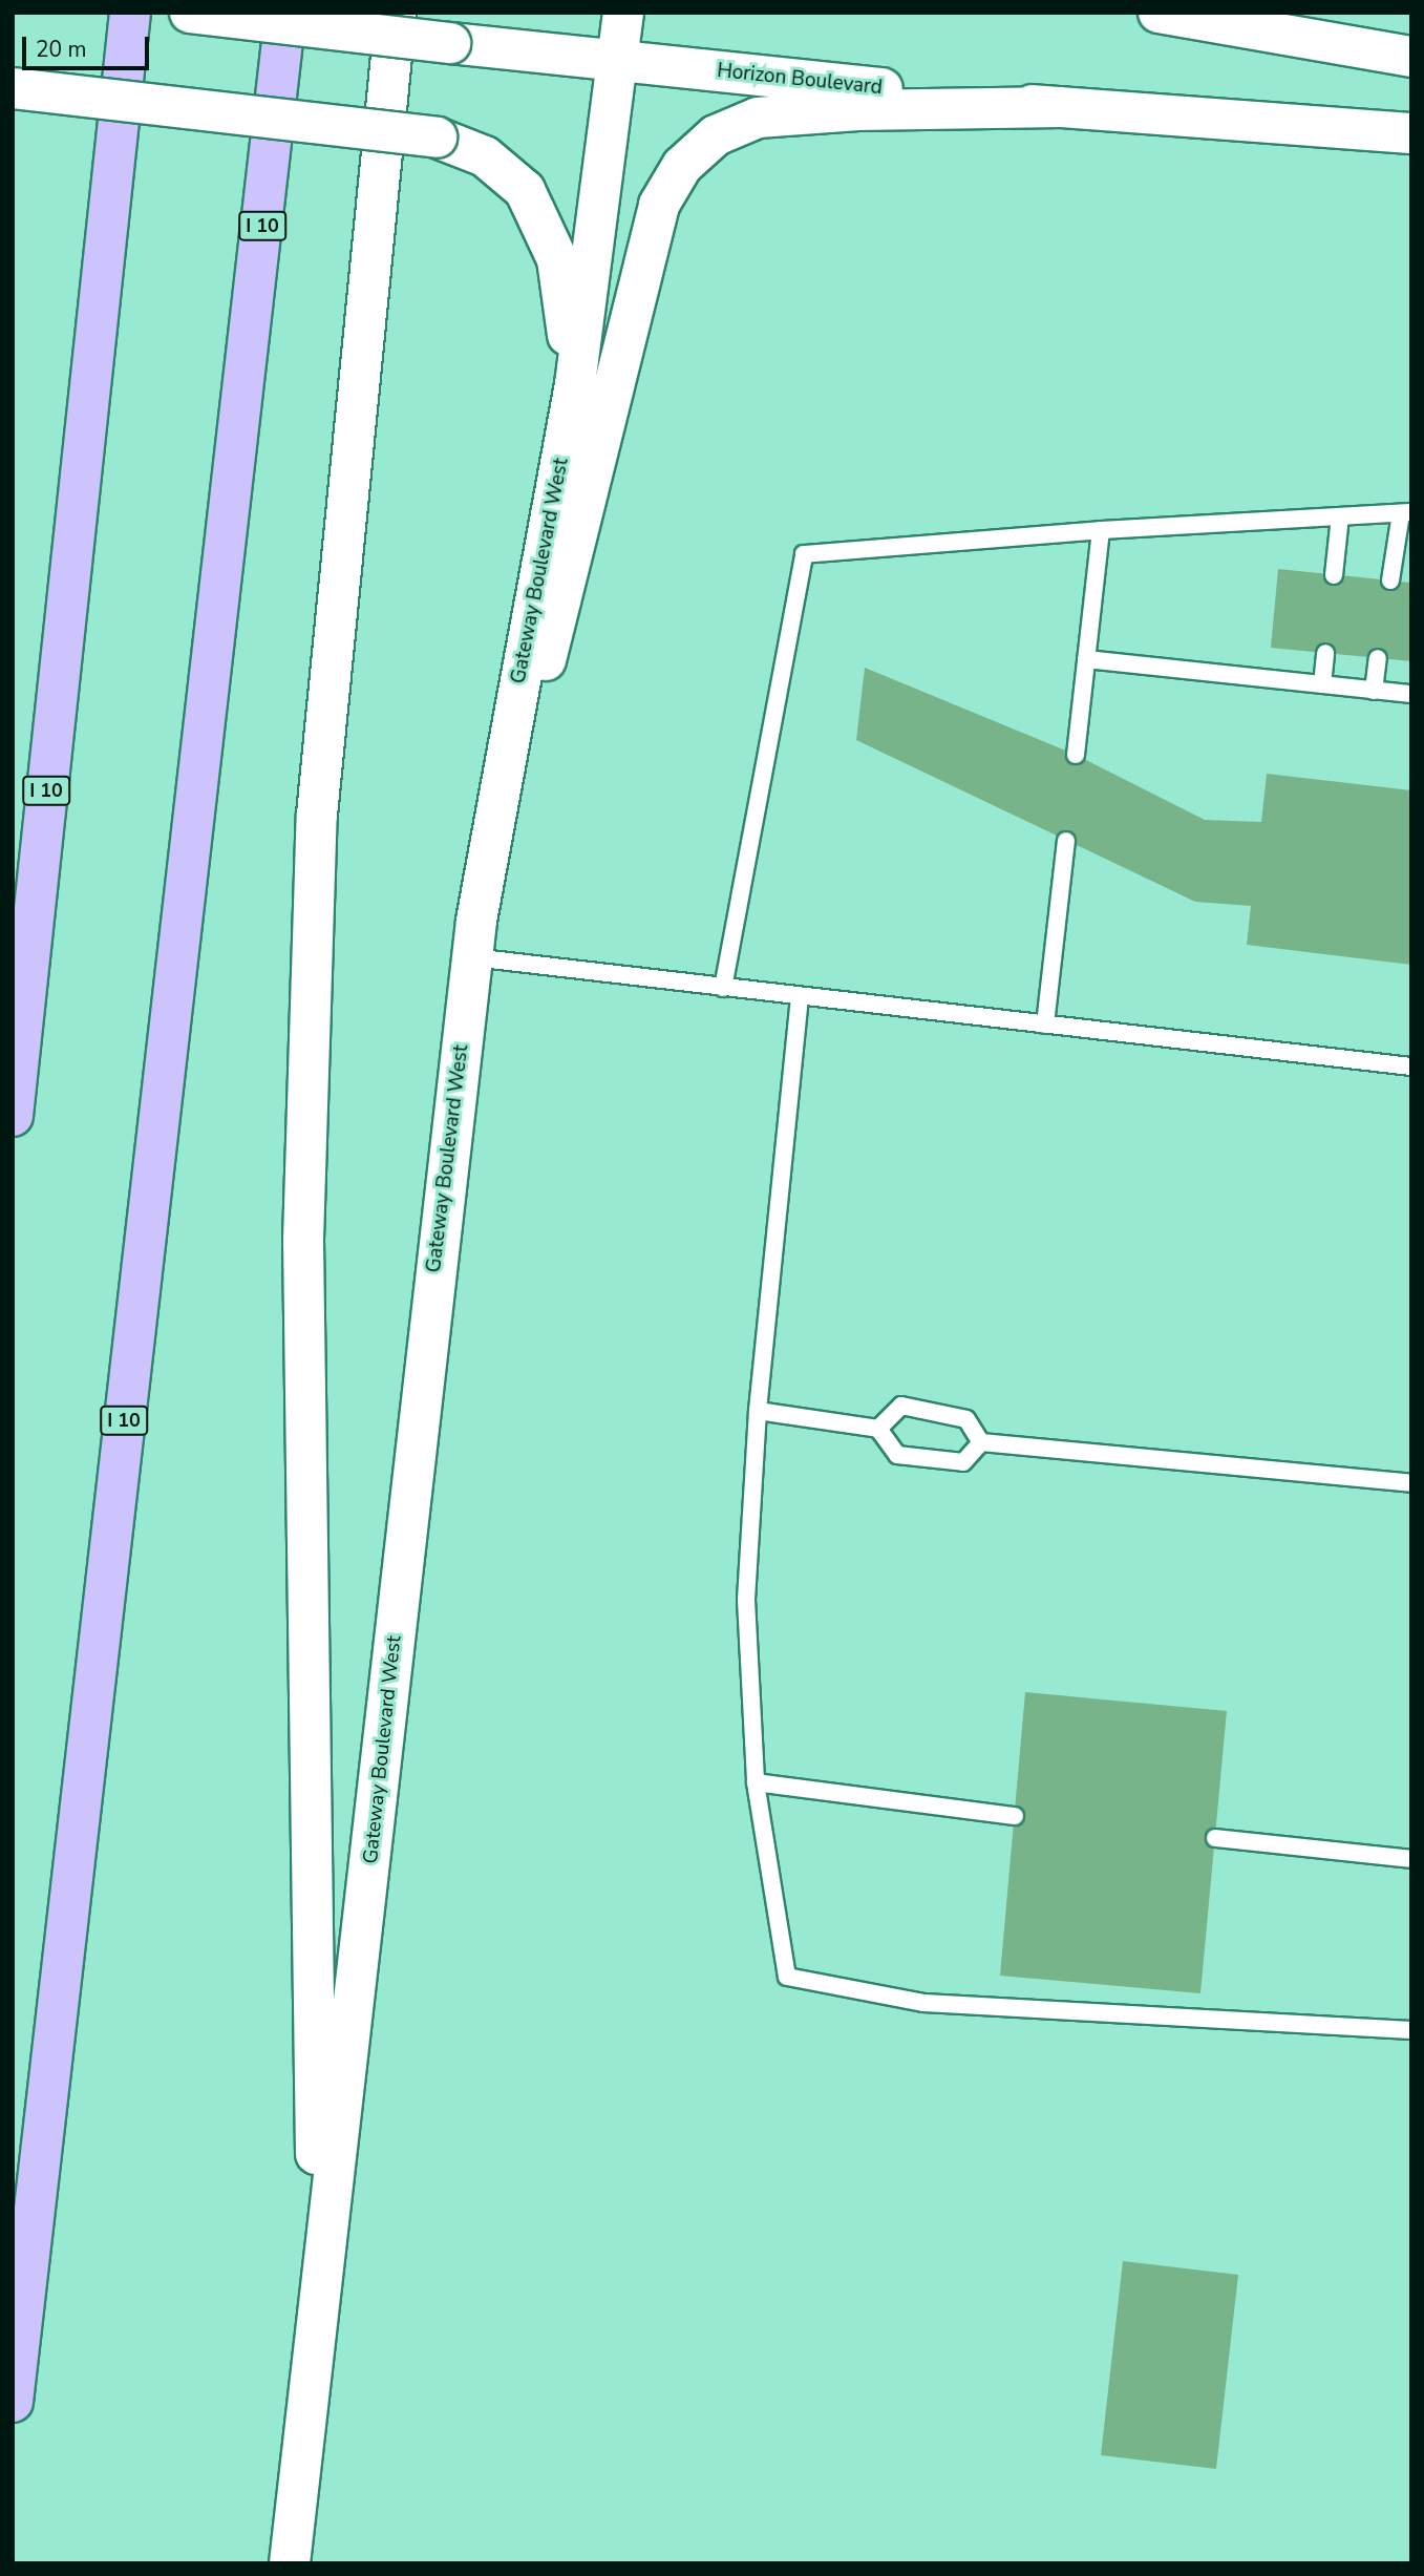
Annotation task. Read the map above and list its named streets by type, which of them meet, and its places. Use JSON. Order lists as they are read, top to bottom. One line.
{"streets":{"highway":["I 10"],"main road":["Horizon Boulevard","Gateway Boulevard West"]},"crossings":[["Horizon Boulevard","Gateway Boulevard West"]],"scale_bar":"20 m"}
